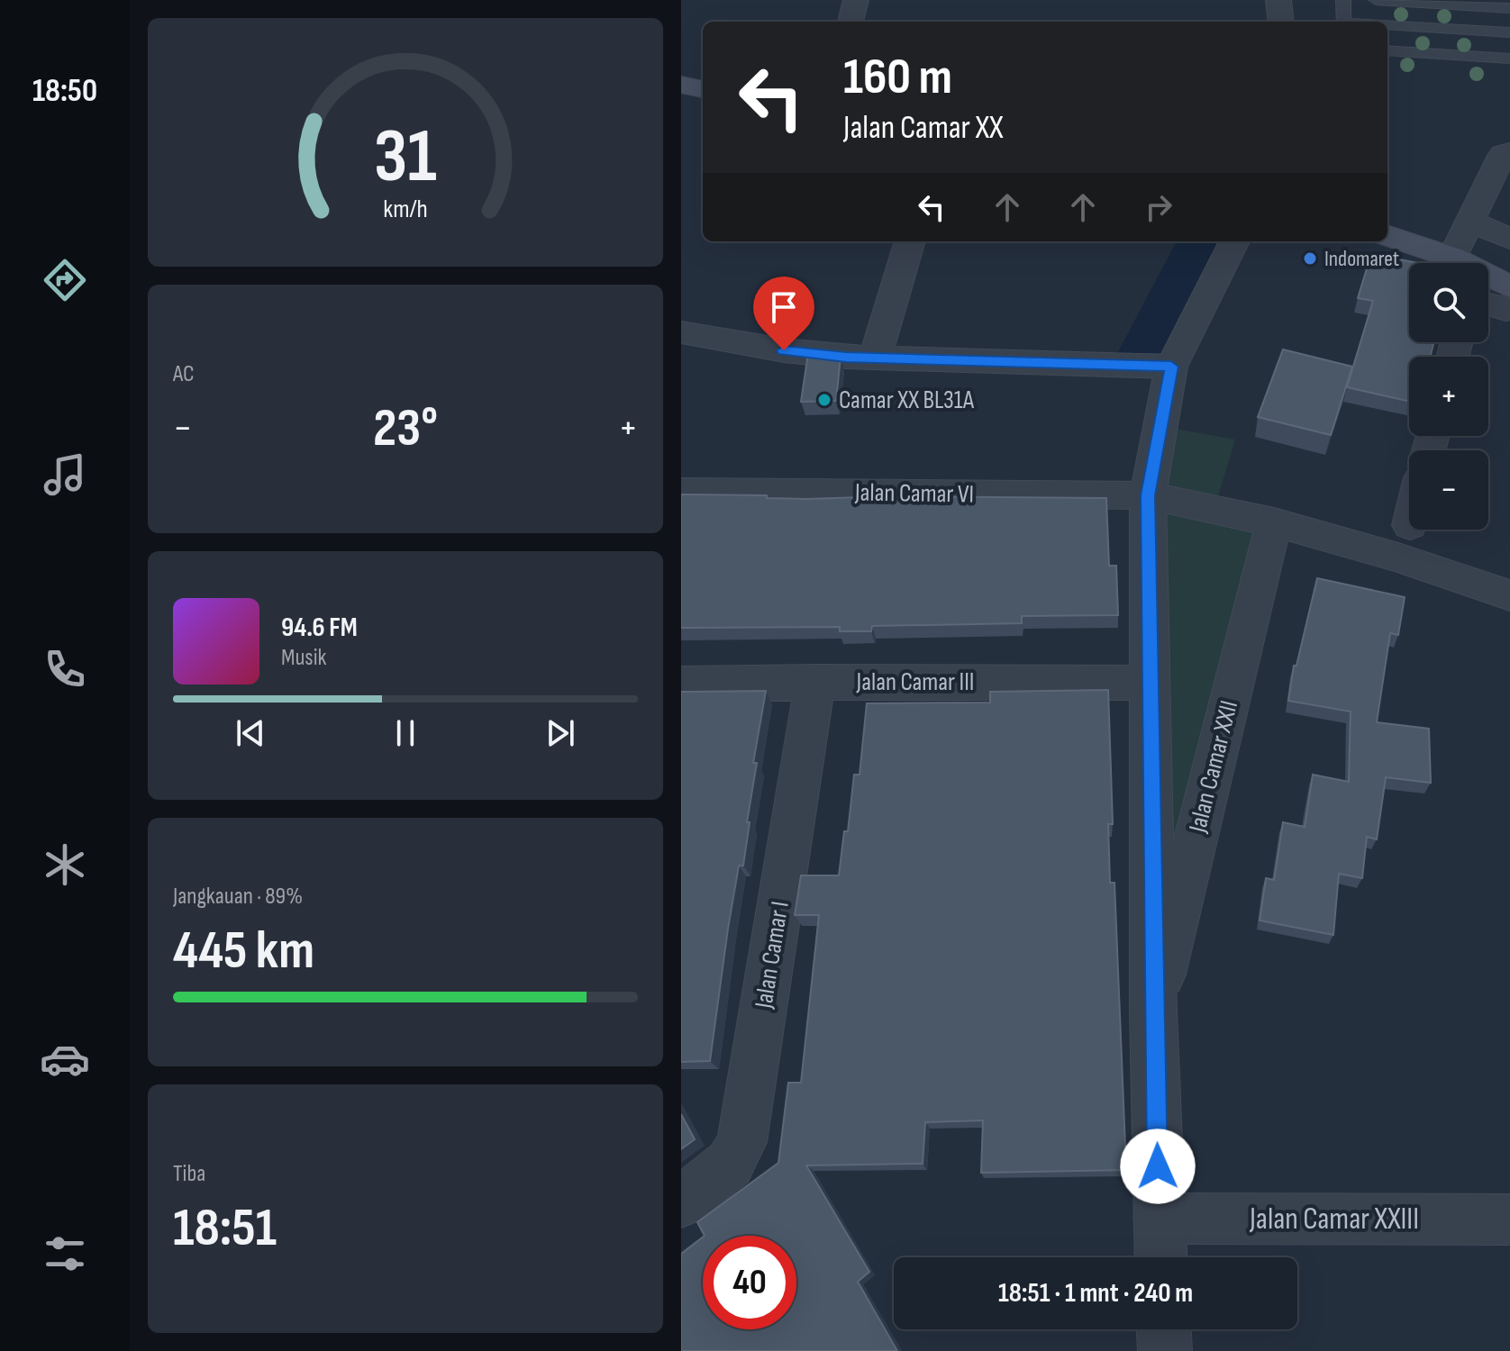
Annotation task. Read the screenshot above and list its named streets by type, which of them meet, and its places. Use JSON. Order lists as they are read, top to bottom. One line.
{"streets":{"street":["Jalan Camar VI","Jalan Camar III","Jalan Camar XXII","Jalan Camar I","Jalan Camar XXIII"]},"crossings":[["Jalan Camar III","Jalan Camar I"]],"places":["Indomaret","Camar XX BL31A"],"page":{"tabs":"18:50","turn":["160 m","Jalan Camar XX"],"map_buttons":["+","−"],"tile":["AC",["Jangkauan · 89%","445 km"],["Tiba","18:51"]],"heat":["−","23°","+"],"song":["94.6 FM","Musik"],"limit":"40","trip":"18:51 · 1 mnt · 240 m","gauge":["31","km/h"]}}
